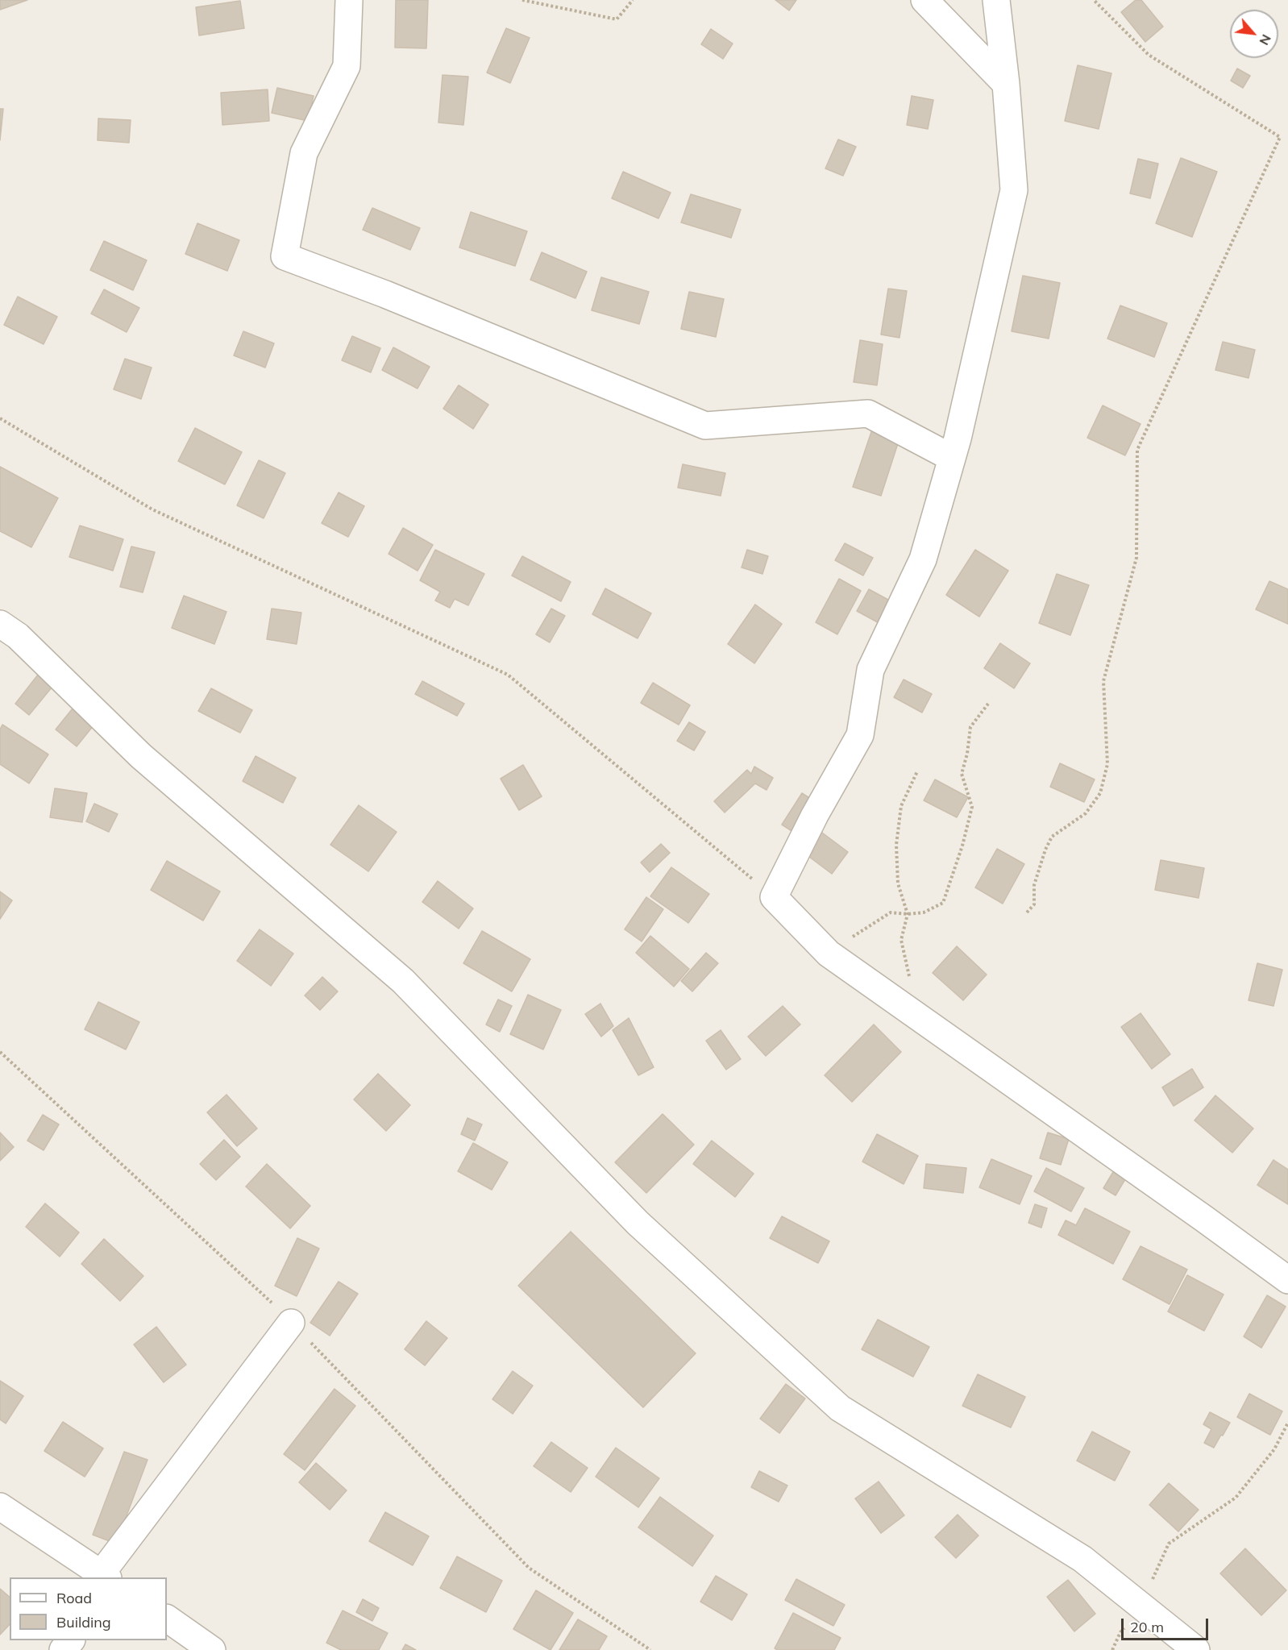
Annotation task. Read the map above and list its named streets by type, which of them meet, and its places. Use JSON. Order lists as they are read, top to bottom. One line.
{"legend":["Road","Building"],"scale_bar":"20 m","north":"bottom right"}
